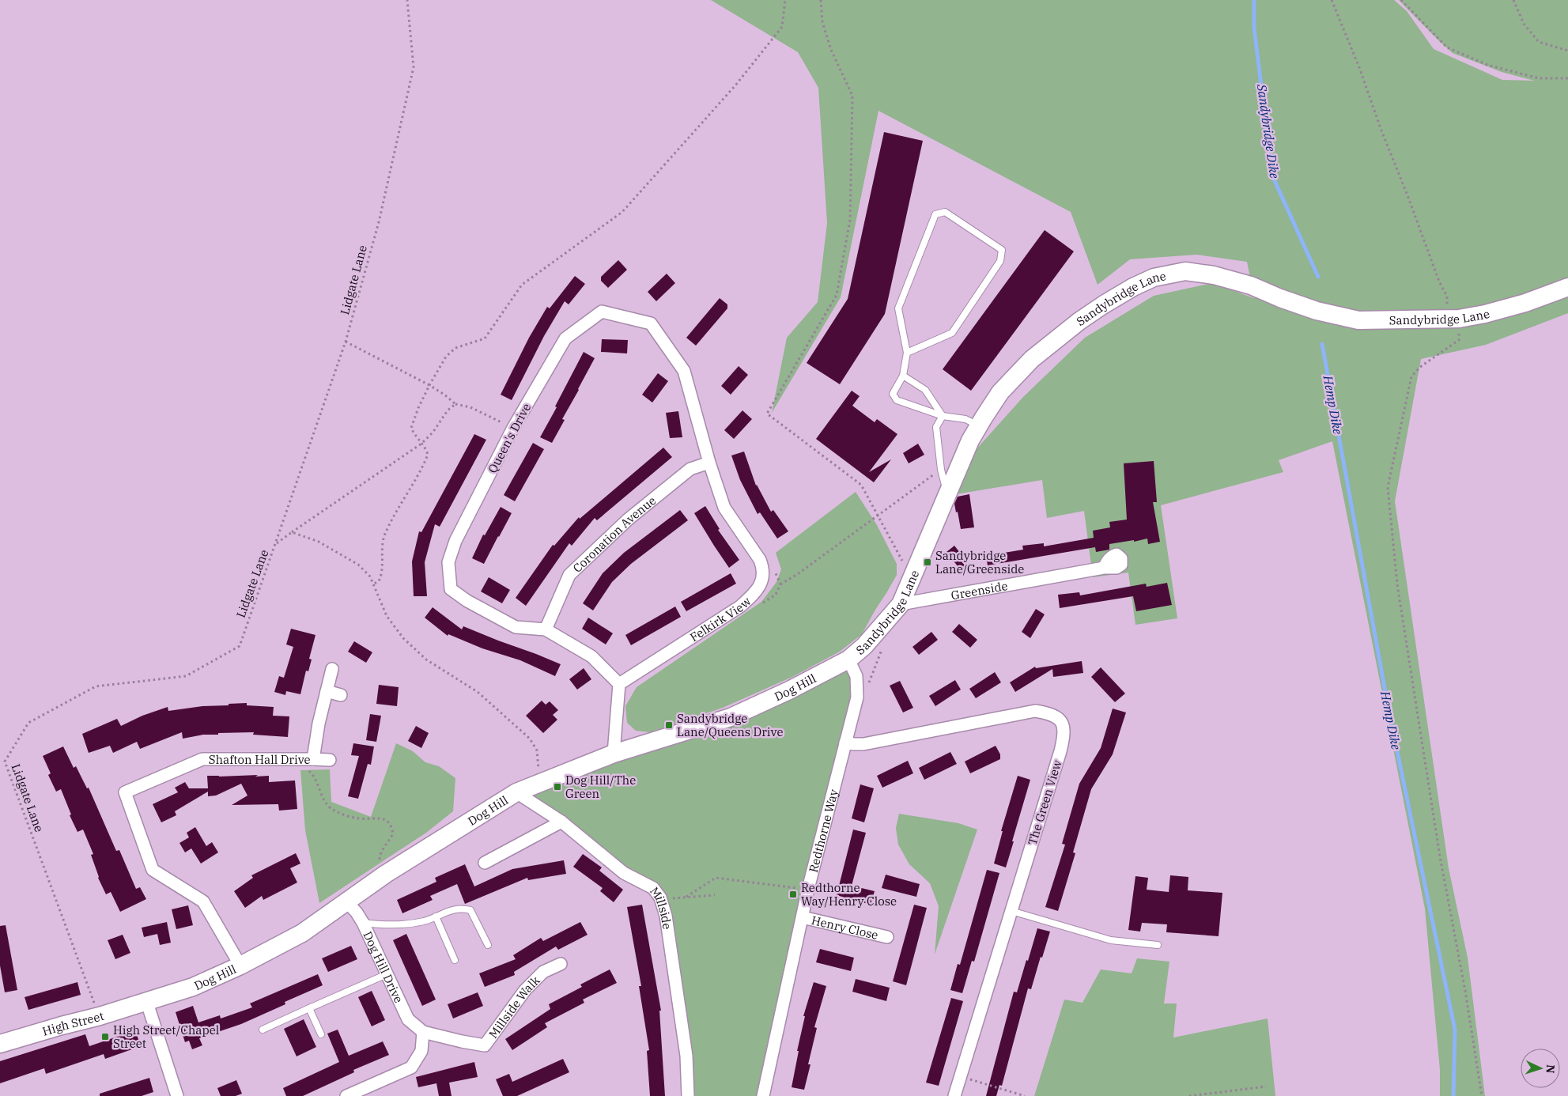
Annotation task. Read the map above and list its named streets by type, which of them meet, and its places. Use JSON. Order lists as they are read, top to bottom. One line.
{"streets":{"street":["Sandybridge Lane","Queen's Drive","Coronation Avenue","Greenside","Felkirk View","Dog Hill","Shafton Hall Drive","The Green View","Redthorne Way","Millside","Henry Close","Dog Hill Drive","Millside Walk","High Street"],"path":["Lidgate Lane"]},"crossings":[["Lidgate Lane","High Street"],["Sandybridge Lane","Greenside"],["Sandybridge Lane","Dog Hill"],["Sandybridge Lane","Redthorne Way"],["Queen's Drive","Coronation Avenue"],["Queen's Drive","Felkirk View"],["Coronation Avenue","Felkirk View"],["Dog Hill","Shafton Hall Drive"],["Dog Hill","Redthorne Way"],["Dog Hill","Millside"],["Dog Hill","Dog Hill Drive"],["Dog Hill","High Street"],["The Green View","Redthorne Way"],["Redthorne Way","Henry Close"],["Dog Hill Drive","Millside Walk"]],"water":["Sandybridge Dike","Hemp Dike"],"places":{"transit":["Sandybridge Lane/Greenside","Sandybridge Lane/Queens Drive","Dog Hill/The Green","Redthorne Way/Henry Close","High Street/Chapel Street"]},"north":"right"}
